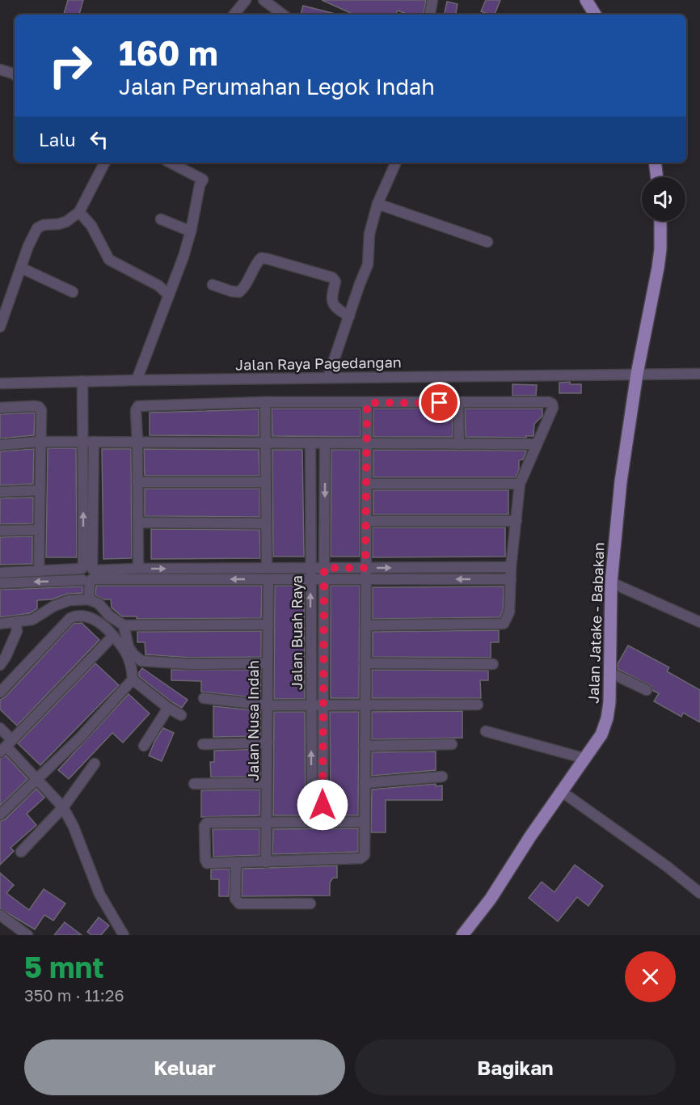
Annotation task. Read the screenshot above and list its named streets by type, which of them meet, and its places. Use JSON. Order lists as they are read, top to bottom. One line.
{"streets":{"main road":["Jalan Jatake - Babakan"],"street":["Jalan Raya Pagedangan","Jalan Buah Raya","Jalan Nusa Indah"]},"crossings":[["Jalan Raya Pagedangan","Jalan Jatake - Babakan"]],"page":{"turn":["160 m","Jalan Perumahan Legok Indah"],"then":"Lalu","heading":["5 mnt","350 m · 11:26"],"buttons":["Keluar","Bagikan"]}}
